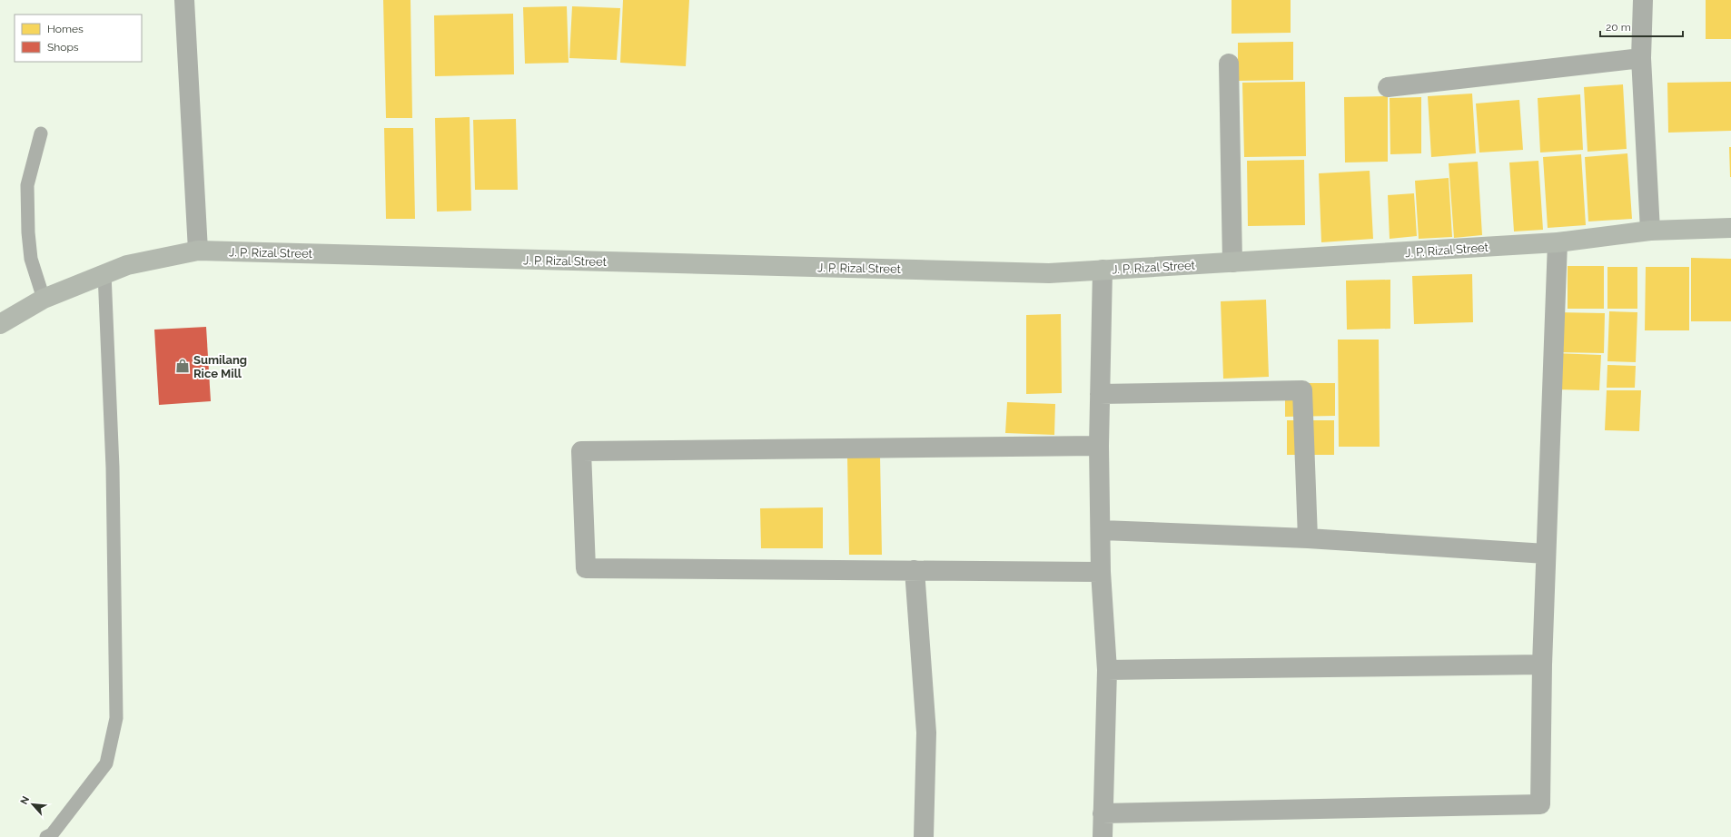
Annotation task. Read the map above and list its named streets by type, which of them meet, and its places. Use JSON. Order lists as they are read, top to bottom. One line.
{"streets":{"main road":["J. P. Rizal Street"]},"places":{"shop":["Sumilang Rice Mill"]},"legend":["Homes","Shops"],"scale_bar":"20 m","north":"top left"}
